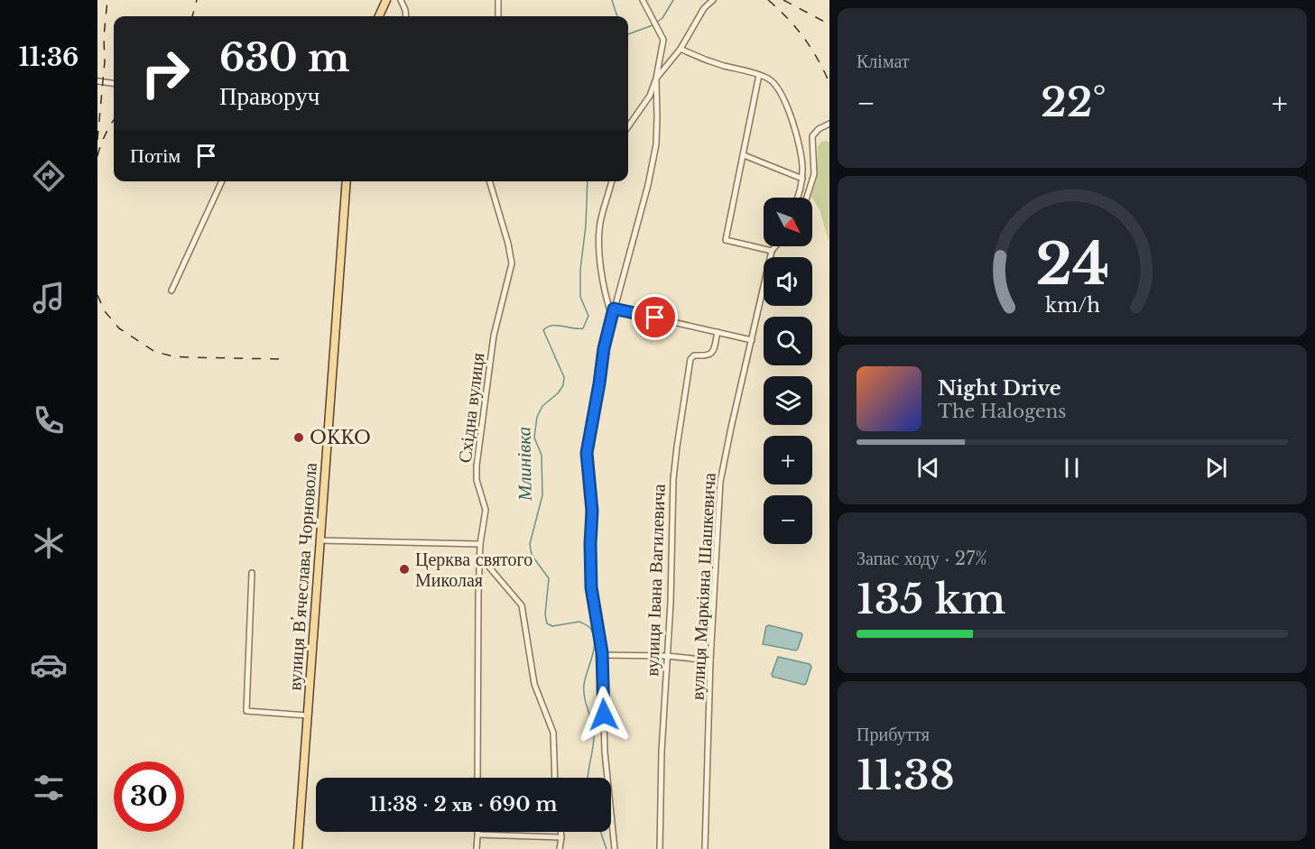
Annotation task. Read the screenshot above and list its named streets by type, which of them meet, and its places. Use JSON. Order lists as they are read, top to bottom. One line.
{"streets":{"main road":["вулиця Вʼячеслава Чорновола"],"street":["Східна вулиця","вулиця Івана Вагилевича","вулиця Маркіяна Шашкевича"]},"water":["Млинівка"],"places":["OKKO","Церква святого Миколая"],"north":"bottom right","page":{"tabs":"11:36","tile":["Клімат",["Запас ходу · 27%","135 km"],["Прибуття","11:38"]],"turn":["630 m","Праворуч"],"heat":["−","22°","+"],"then":"Потім","map_buttons":["+","−"],"song":["Night Drive","The Halogens"],"limit":"30","trip":"11:38 · 2 хв · 690 m","gauge":["24","km/h"]}}
